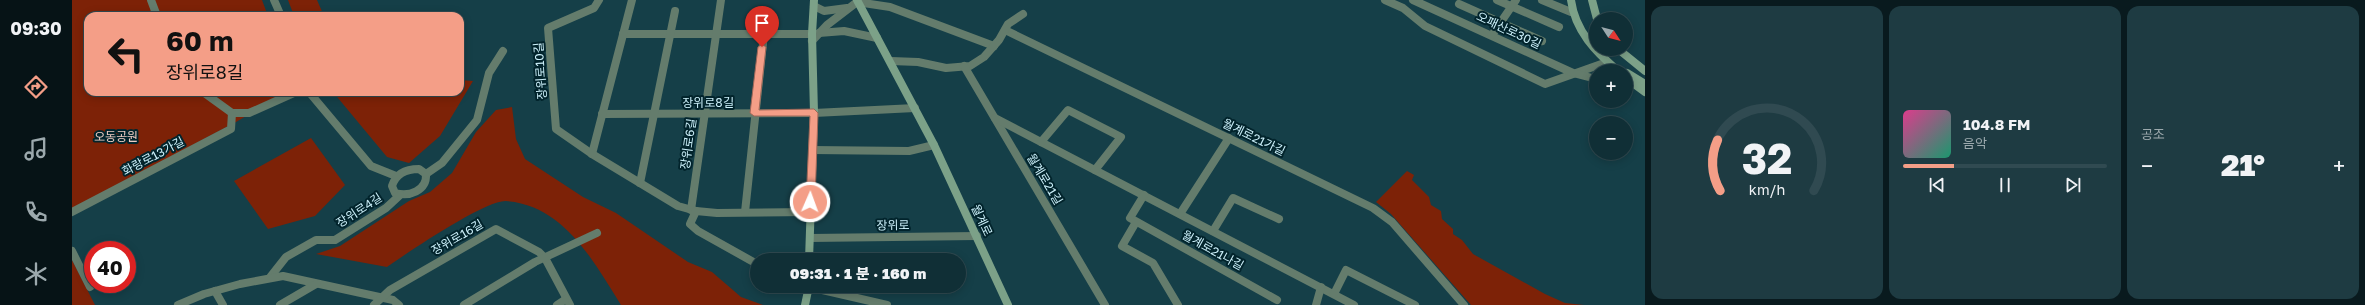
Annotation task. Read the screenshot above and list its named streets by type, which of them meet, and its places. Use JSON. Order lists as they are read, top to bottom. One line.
{"streets":{"street":["오패산로30길","장위로10길","장위로8길","월계로21가길","장위로6길","화랑로13가길","월계로21길","장위로4길","월계로","장위로","장위로16길","월계로21나길"]},"crossings":[["장위로10길","장위로6길"],["장위로8길","장위로6길"],["월계로21가길","월계로21나길"],["월계로21길","월계로21나길"],["월계로","장위로"]],"parks":["오동공원"],"north":"bottom right","page":{"tabs":"09:30","tile":"공조","map_buttons":["+","−"],"turn":["60 m","장위로8길"],"song":["104.8 FM","음악"],"heat":["−","21°","+"],"limit":"40","trip":"09:31 · 1 분 · 160 m","gauge":["32","km/h"]}}
